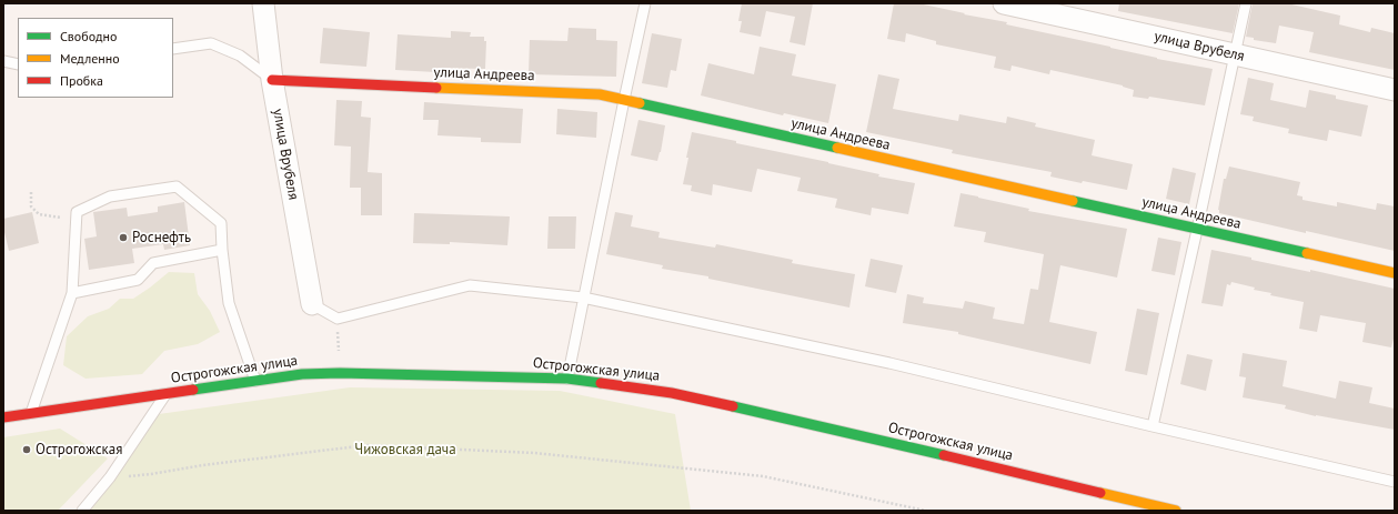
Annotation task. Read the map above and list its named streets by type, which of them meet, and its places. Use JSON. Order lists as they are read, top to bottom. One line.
{"streets":{"street":["улица Врубеля","улица Андреева","Острогожская улица"]},"crossings":[["улица Врубеля","улица Андреева"]],"parks":["Чижовская дача"],"places":["Роснефть","Острогожская"],"legend":["Свободно","Медленно","Пробка"]}
